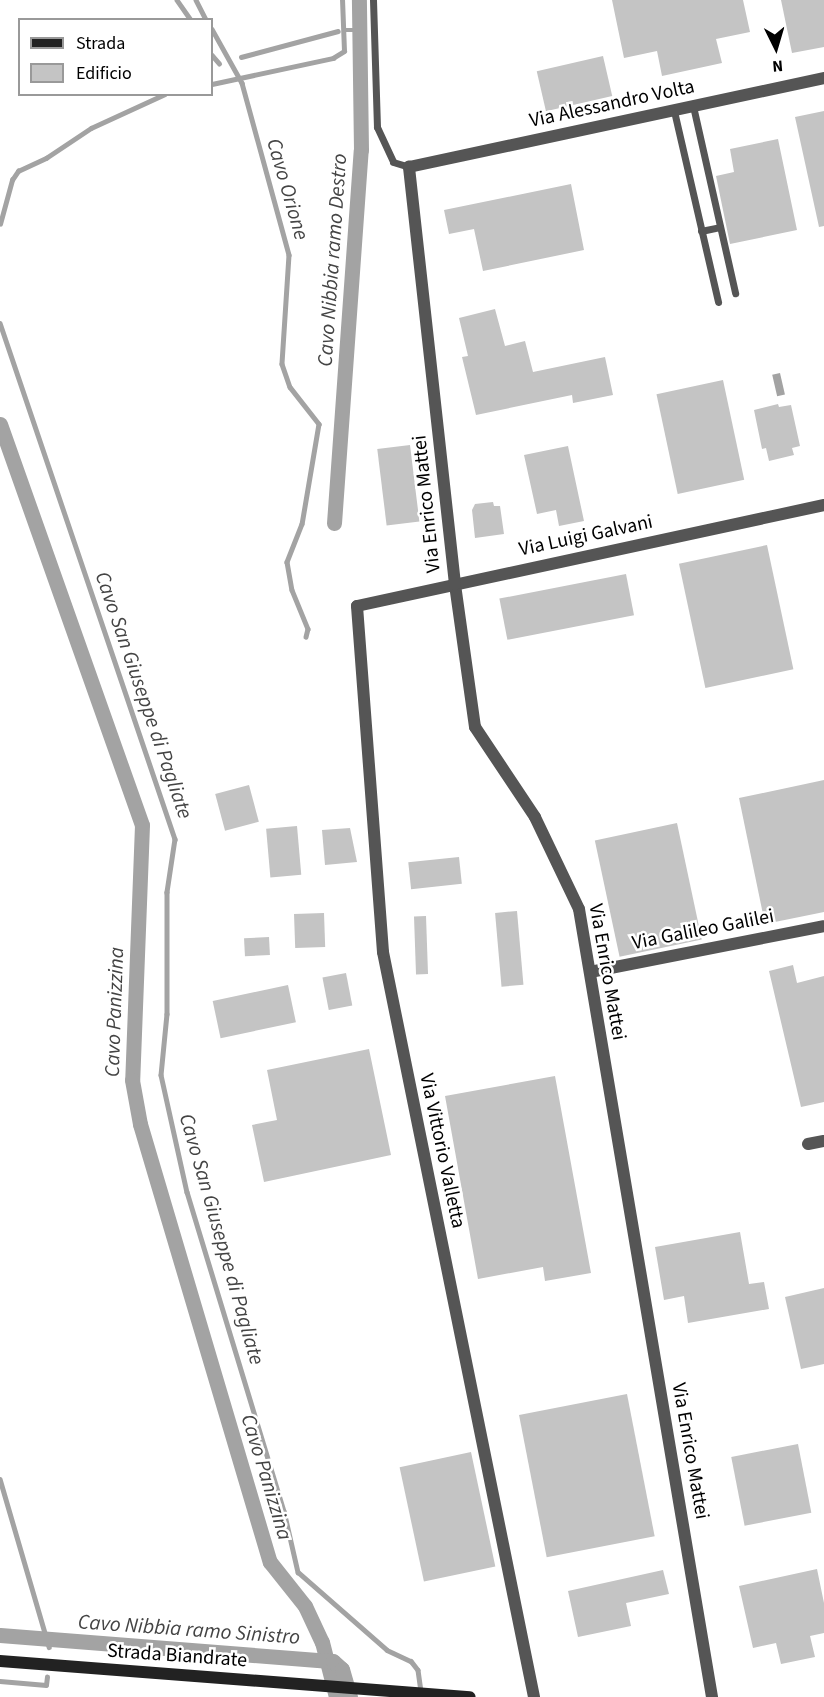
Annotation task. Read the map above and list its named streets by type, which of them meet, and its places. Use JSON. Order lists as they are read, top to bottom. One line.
{"streets":{"main road":["Strada Biandrate"],"street":["Via Alessandro Volta","Via Enrico Mattei","Via Luigi Galvani","Via Galileo Galilei","Via Vittorio Valletta"]},"crossings":[["Via Alessandro Volta","Via Enrico Mattei"],["Via Enrico Mattei","Via Luigi Galvani"],["Via Enrico Mattei","Via Galileo Galilei"],["Via Luigi Galvani","Via Vittorio Valletta"]],"water":["Cavo Orione","Cavo Nibbia ramo Destro","Cavo San Giuseppe di Pagliate","Cavo Panizzina","Cavo Nibbia ramo Sinistro"],"legend":["Strada","Edificio"],"north":"bottom"}
